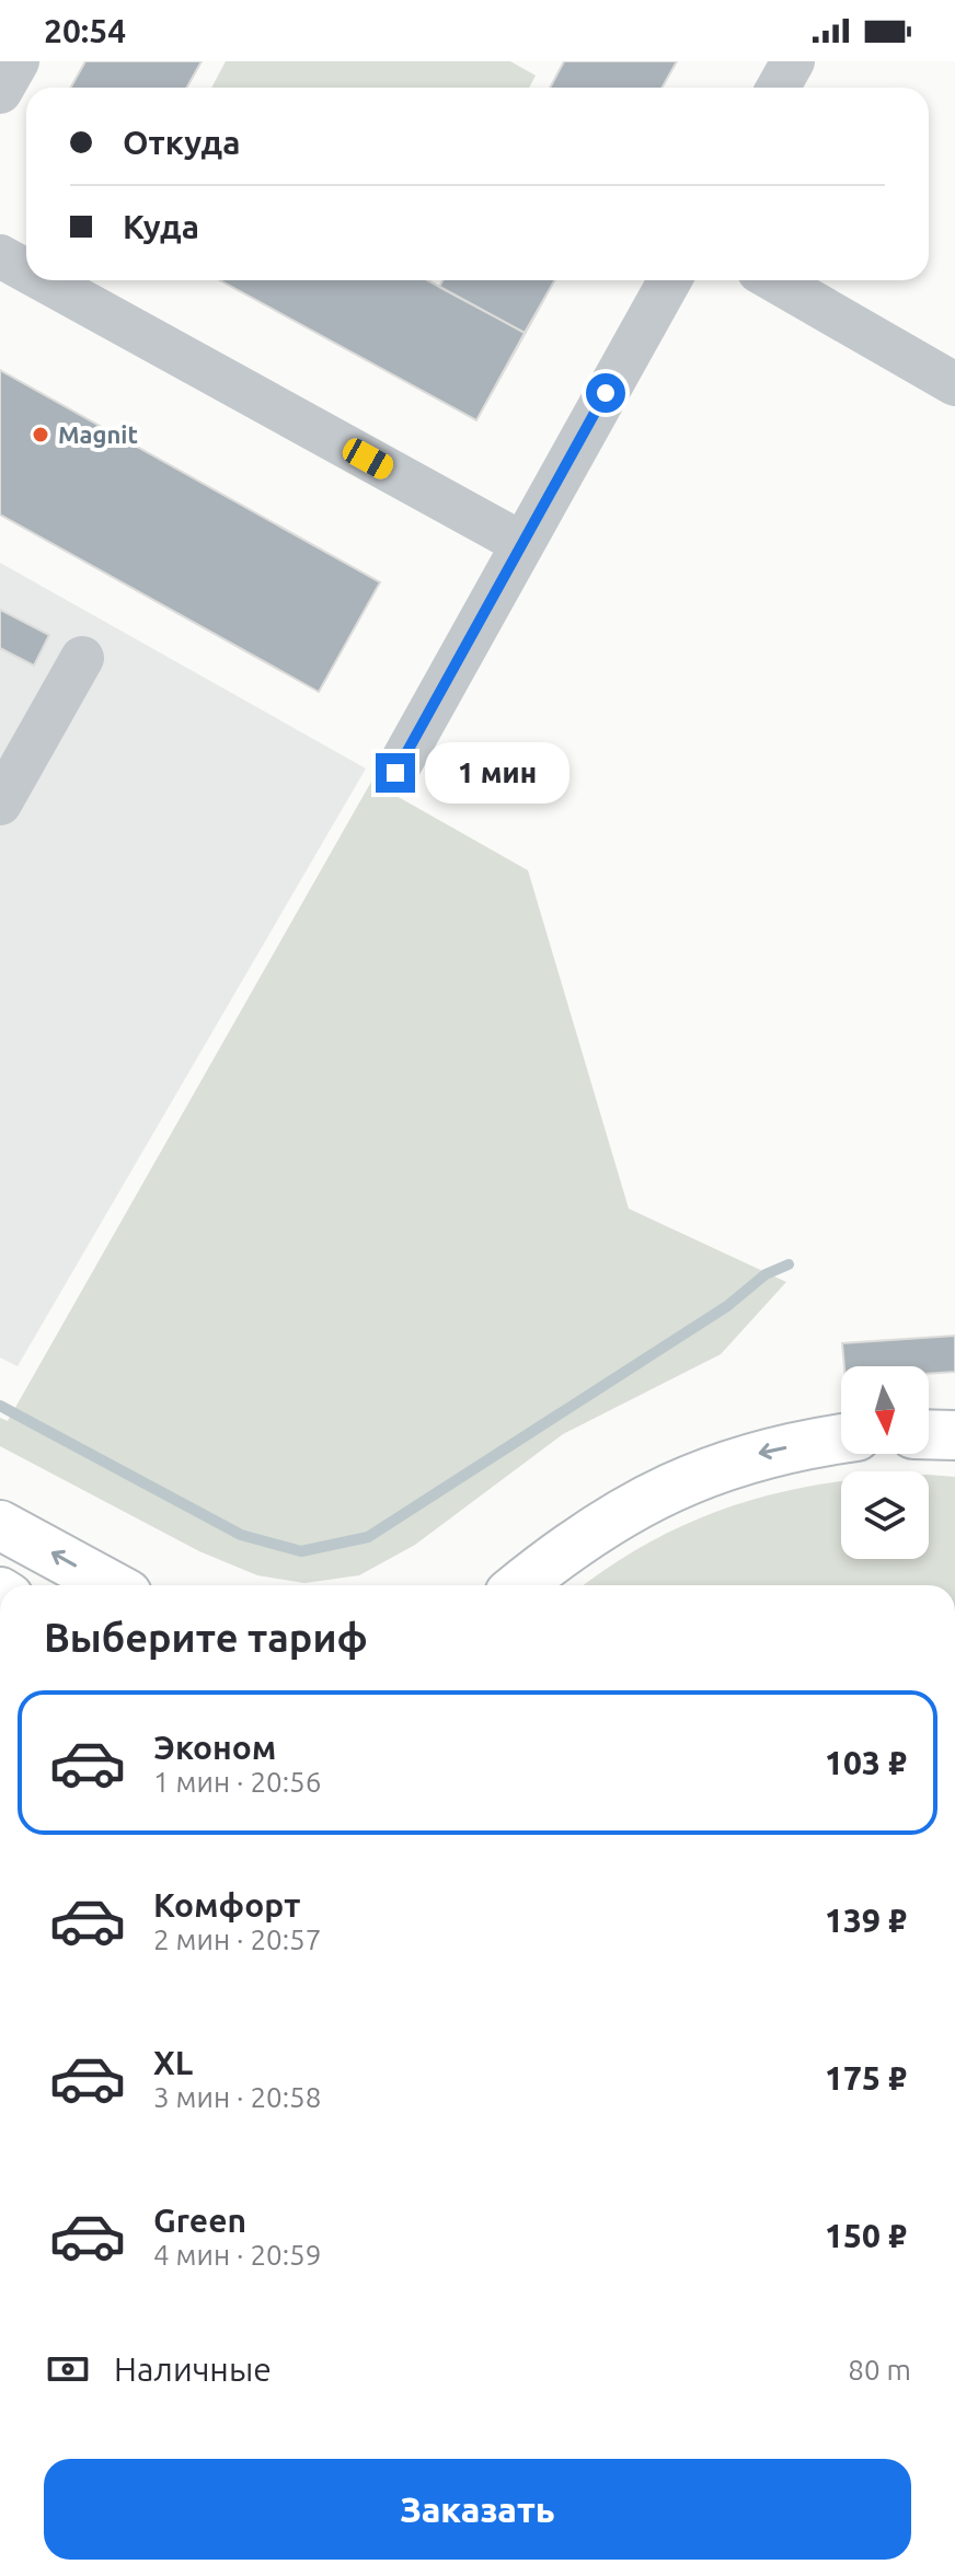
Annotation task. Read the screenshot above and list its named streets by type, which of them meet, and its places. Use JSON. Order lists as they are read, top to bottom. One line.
{"places":["Magnit"],"north":"bottom","page":{"status":"20:54","banner":["Откуда","Куда"],"bubble":"1 мин","heading":"Выберите тариф","list":[{"name":"Эконом","note":"1 мин · 20:56","value":"103 ₽"},{"name":"Комфорт","note":"2 мин · 20:57","value":"139 ₽"},{"name":"XL","note":"3 мин · 20:58","value":"175 ₽"},{"name":"Green","note":"4 мин · 20:59","value":"150 ₽"}],"pay":["Наличные","80 m"],"buttons":"Заказать"}}
